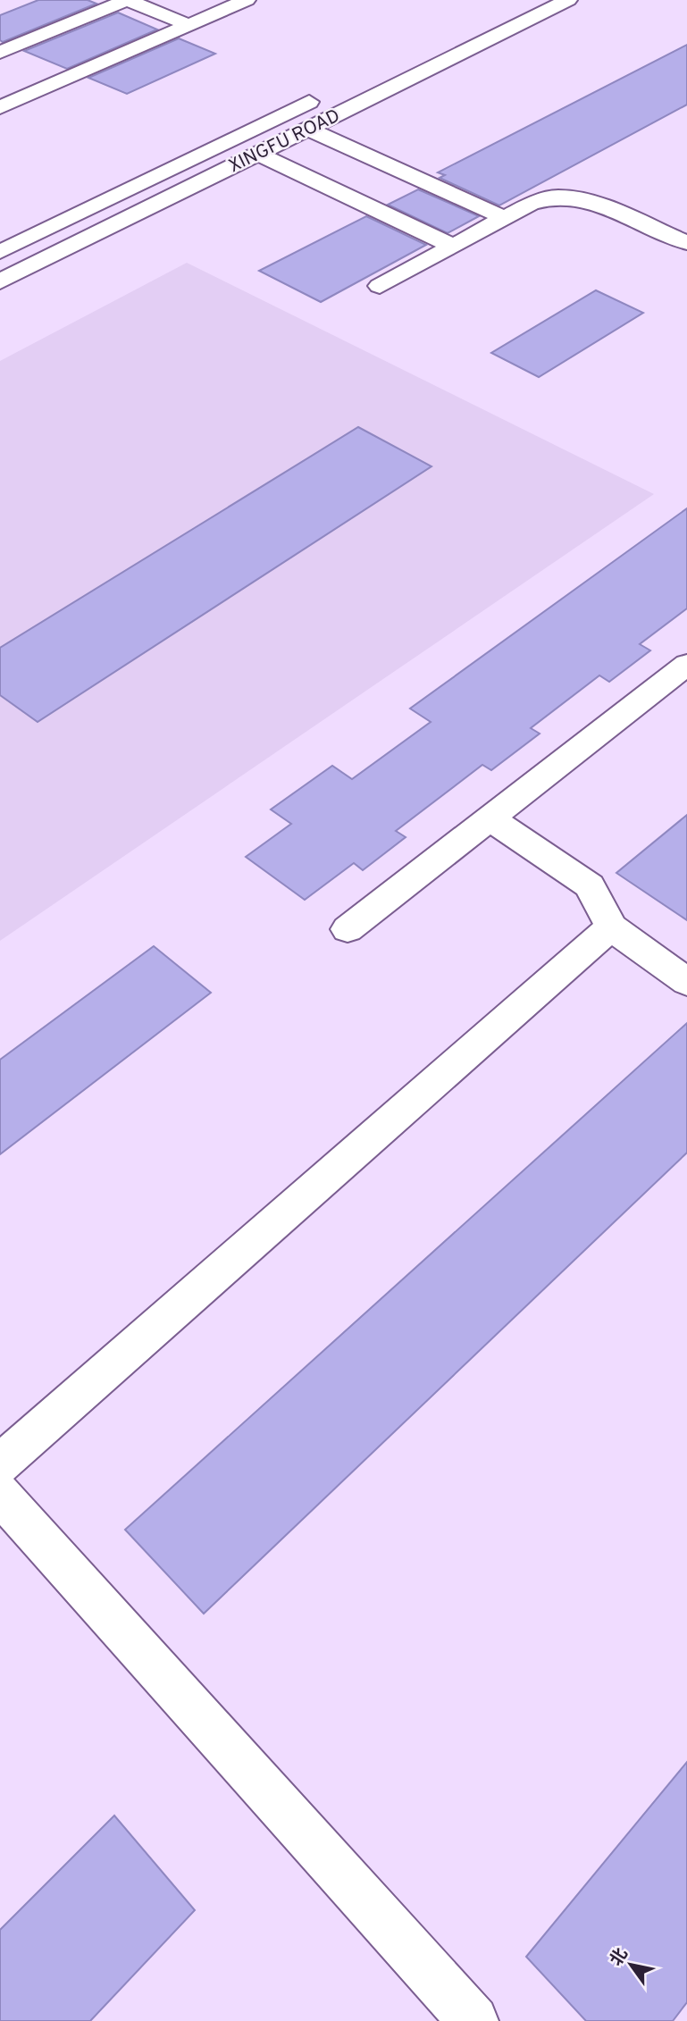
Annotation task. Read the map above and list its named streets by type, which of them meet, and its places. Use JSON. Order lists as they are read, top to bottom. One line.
{"streets":{"street":["XINGFU ROAD"]},"north":"top left"}
